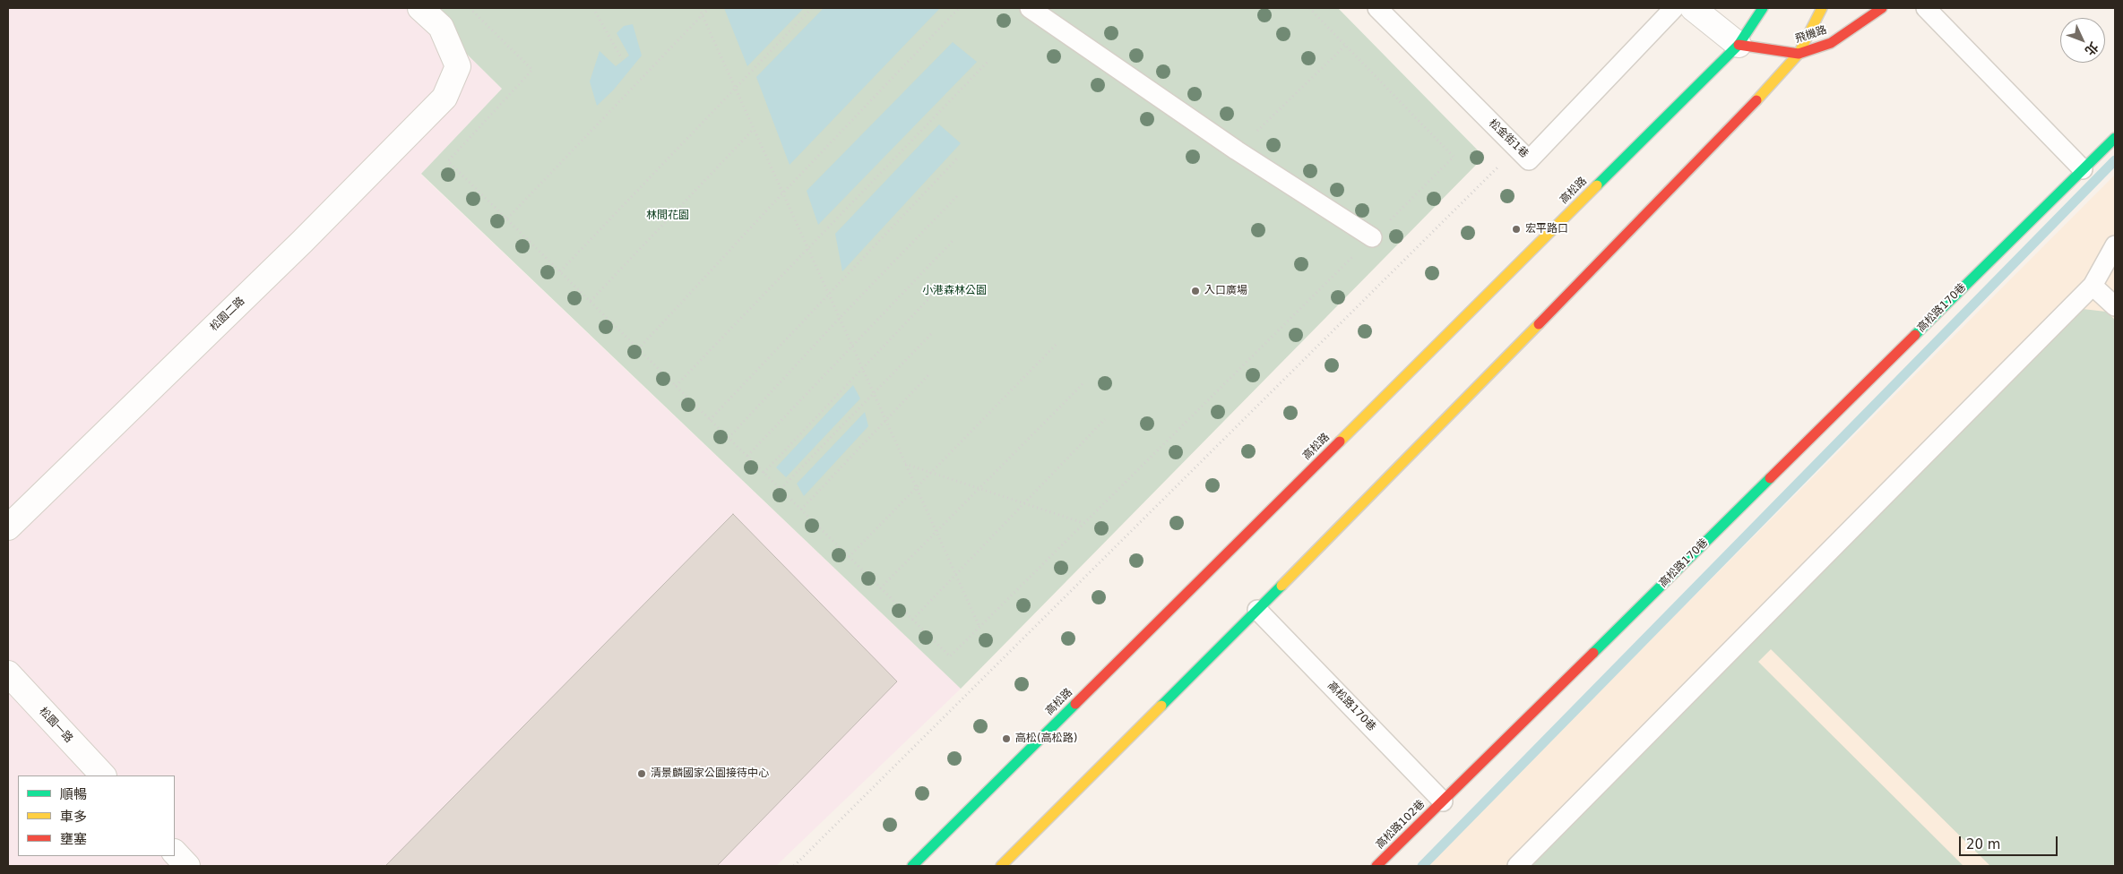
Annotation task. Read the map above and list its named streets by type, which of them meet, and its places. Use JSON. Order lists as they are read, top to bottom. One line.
{"streets":{"street":["飛機路","高松路","高松路170巷","松園二路","松園一路","高松路102巷"],"lane":["松金街1巷"]},"crossings":[["飛機路","高松路"],["高松路170巷","高松路102巷"]],"parks":["林間花園","小港森林公園"],"places":["宏平路口","入口廣場","高松(高松路)","清景麟國家公園接待中心"],"legend":["順暢","車多","壅塞"],"scale_bar":"20 m","north":"bottom right"}
